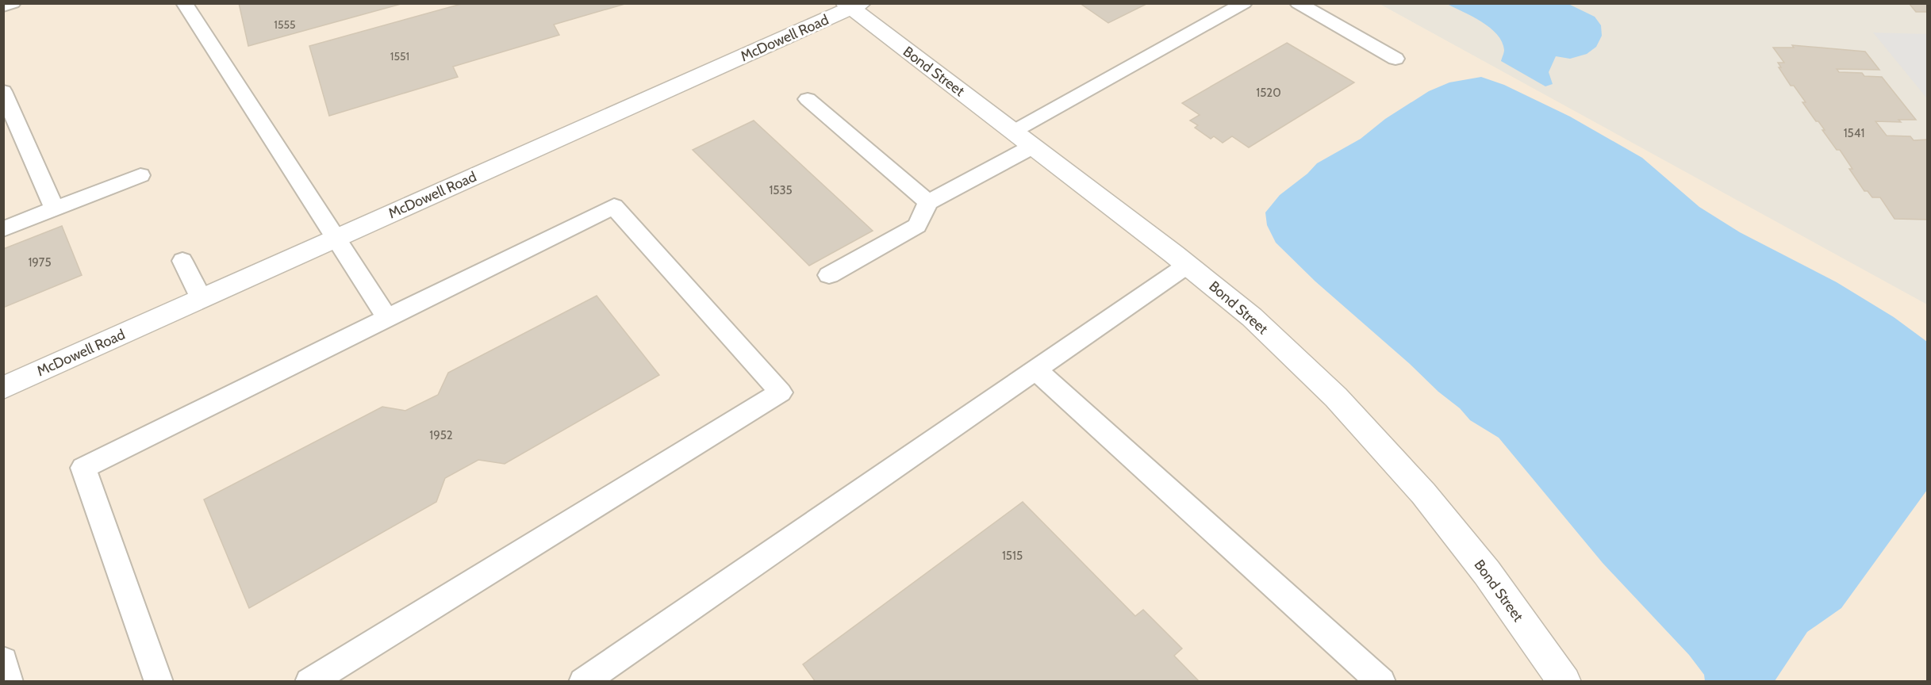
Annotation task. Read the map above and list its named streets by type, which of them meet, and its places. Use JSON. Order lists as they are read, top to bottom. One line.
{"streets":{"street":["McDowell Road","Bond Street"]},"crossings":[["McDowell Road","Bond Street"]],"house_numbers":["1555","1551","1520","1541","1535","1975","1952","1515"]}
